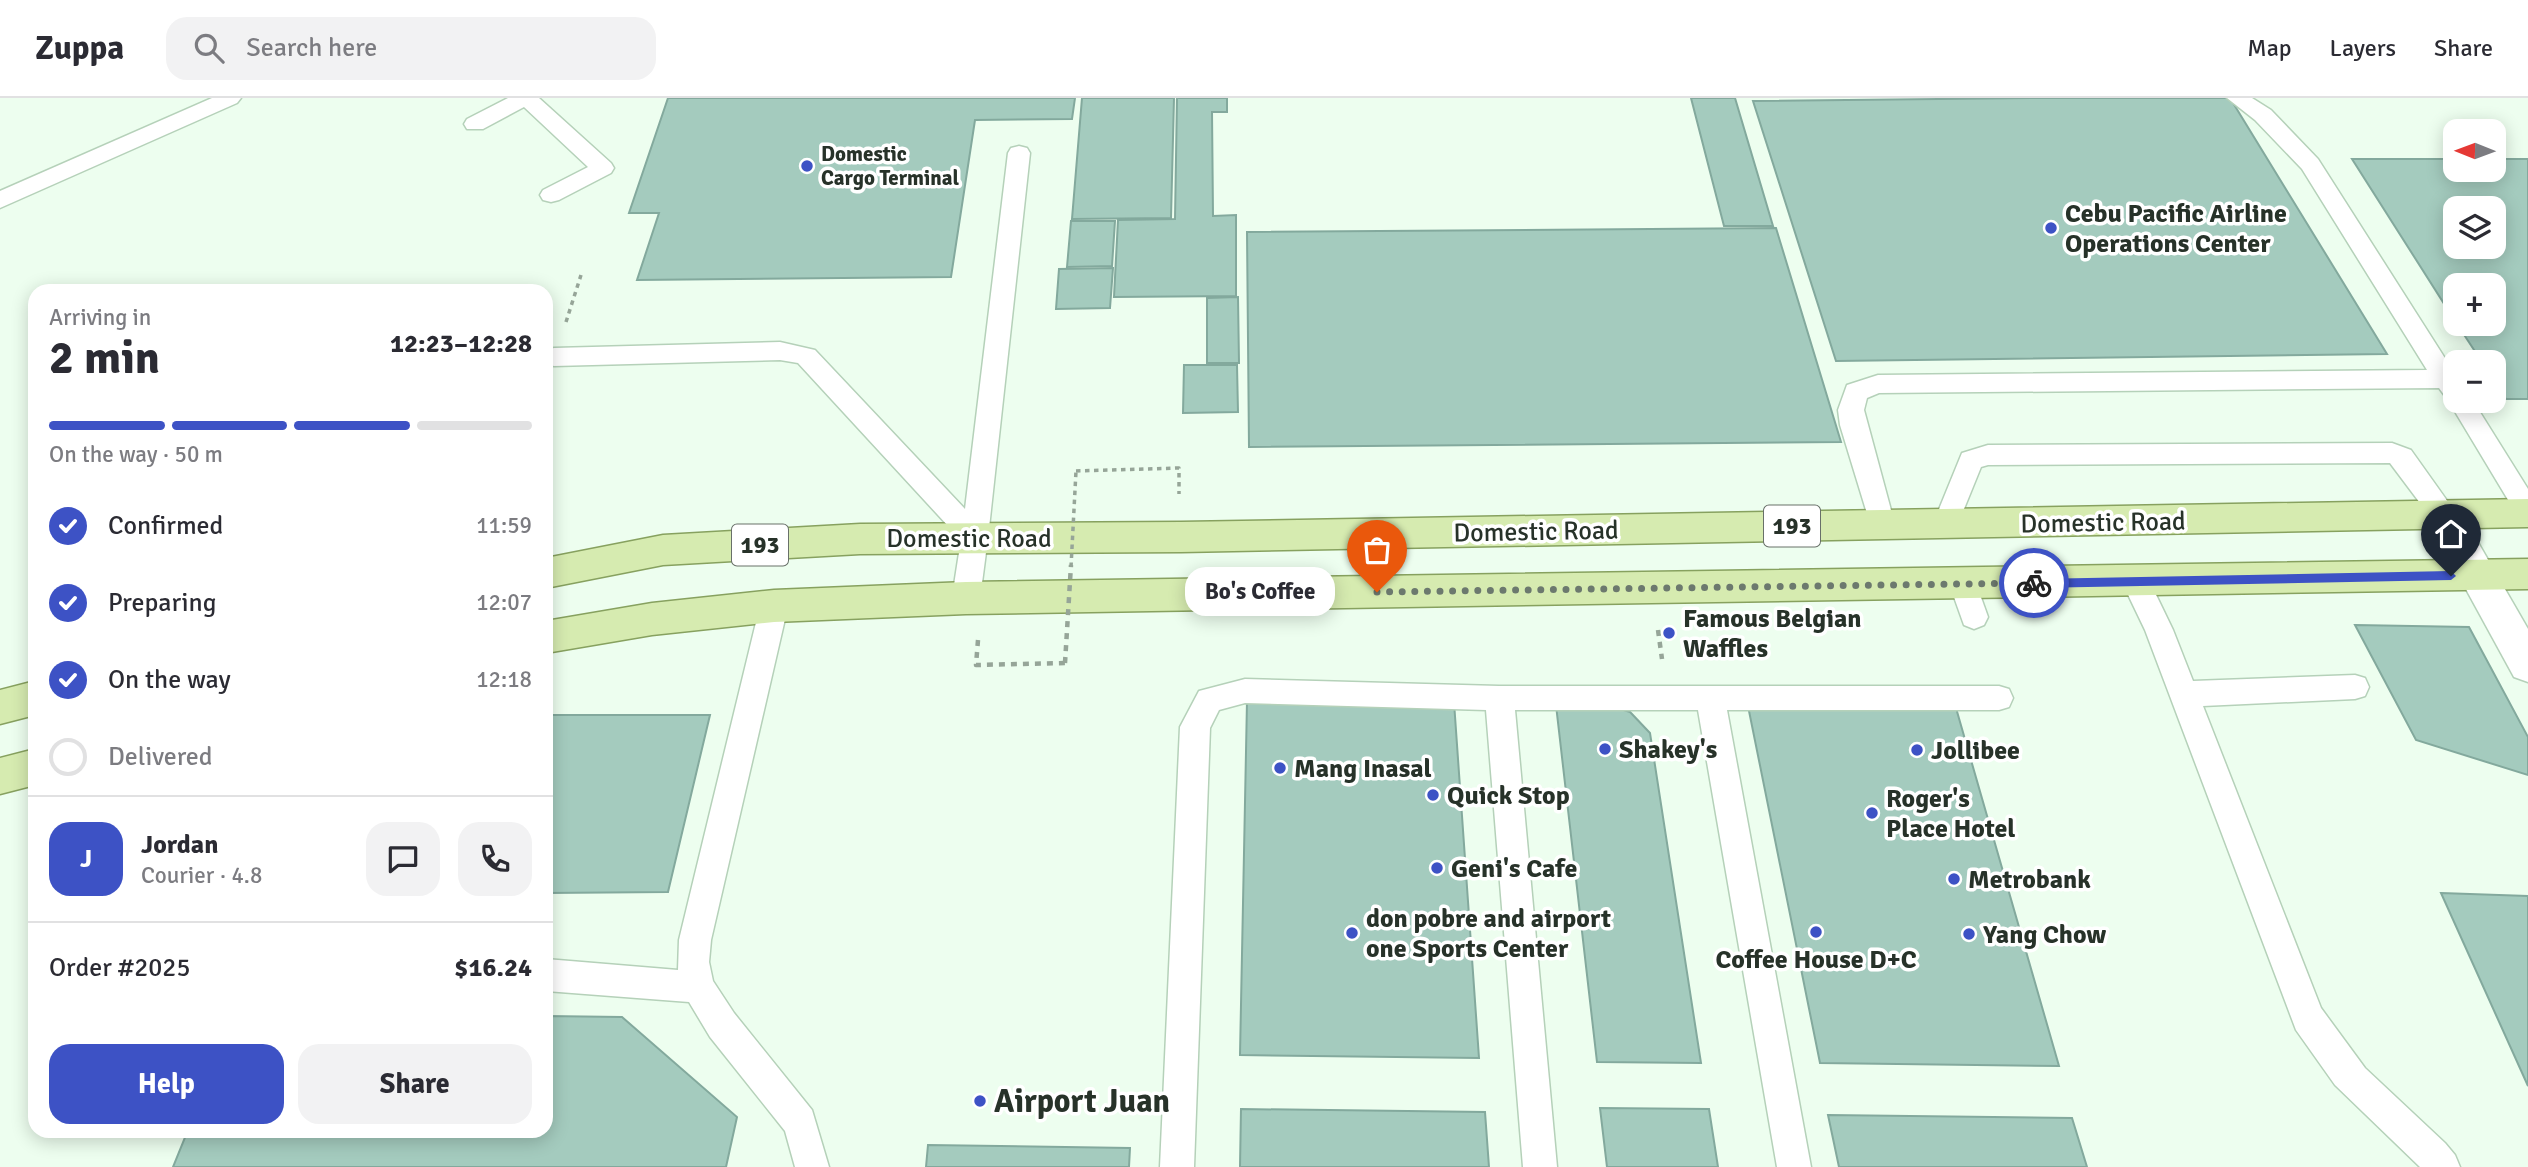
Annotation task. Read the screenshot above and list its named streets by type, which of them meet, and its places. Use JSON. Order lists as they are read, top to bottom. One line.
{"streets":{"main road":["Domestic Road","193"]},"places":["Domestic Cargo Terminal","Cebu Pacific Airline Operations Center","Bo's Coffee","Famous Belgian Waffles","Shakey's","Jollibee","Mang Inasal","Quick Stop","Roger's Place Hotel","Geni's Cafe","Metrobank","Coffee House D+C","don pobre and airport one Sports Center","Yang Chow","Airport Juan"],"north":"left","page":{"header":"Zuppa","search":"Search here","nav":["Map","Layers","Share"],"map_buttons":["+","−"],"heading":["2 min","Arriving in","12:23–12:28"],"panel":["Jordan","Courier · 4.8","Order #2025","$16.24"],"bar":"On the way · 50 m","list":[["Confirmed","11:59"],["Preparing","12:07"],["On the way","12:18"],"Delivered"],"bubble":"Bo's Coffee","round":"J","buttons":["Help","Share"]}}
